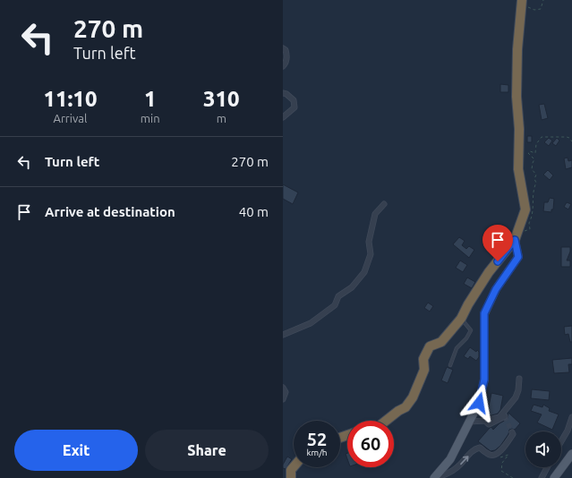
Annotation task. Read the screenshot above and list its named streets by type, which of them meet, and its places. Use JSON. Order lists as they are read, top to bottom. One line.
{"page":{"turn":["270 m","Turn left"],"eta":["11:10","Arrival","1","min","310","m"],"list":[{"name":"Turn left","value":"270 m"},{"name":"Arrive at destination","value":"40 m"}],"speed":"52 km/h","limit":"60","buttons":["Exit","Share"]}}
